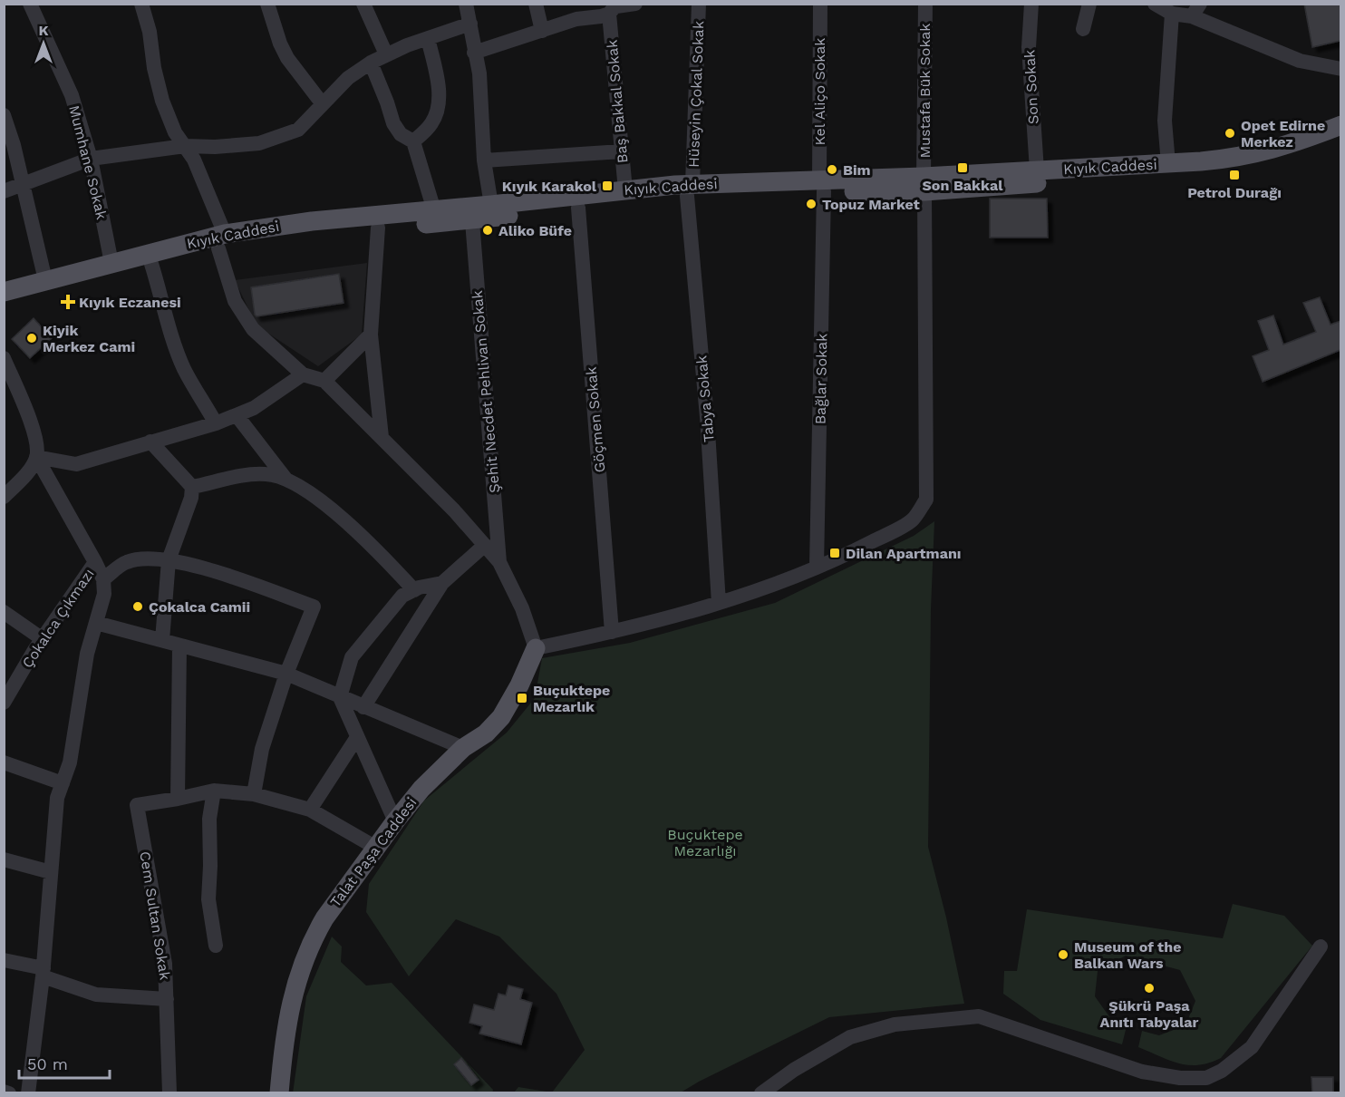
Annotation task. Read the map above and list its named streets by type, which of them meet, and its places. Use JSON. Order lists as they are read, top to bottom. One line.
{"streets":{"main road":["Kıyık Caddesi","Talat Paşa Caddesi"],"street":["Son Sokak","Mustafa Bük Sokak","Kel Aliço Sokak","Hüseyin Çokal Sokak","Baş Bakkal Sokak","Mumhane Sokak","Bağlar Sokak","Şehit Necdet Pehlivan Sokak","Tabya Sokak","Göçmen Sokak","Çokalca Çıkmazı","Cem Sultan Sokak"]},"crossings":[["Son Sokak","Kıyık Caddesi"],["Mustafa Bük Sokak","Kıyık Caddesi"],["Mustafa Bük Sokak","Bağlar Sokak"],["Mustafa Bük Sokak","Tabya Sokak"],["Mustafa Bük Sokak","Göçmen Sokak"],["Mustafa Bük Sokak","Talat Paşa Caddesi"],["Kel Aliço Sokak","Kıyık Caddesi"],["Kel Aliço Sokak","Bağlar Sokak"],["Hüseyin Çokal Sokak","Kıyık Caddesi"],["Hüseyin Çokal Sokak","Tabya Sokak"],["Baş Bakkal Sokak","Kıyık Caddesi"],["Mumhane Sokak","Kıyık Caddesi"],["Kıyık Caddesi","Bağlar Sokak"],["Kıyık Caddesi","Şehit Necdet Pehlivan Sokak"],["Kıyık Caddesi","Tabya Sokak"],["Kıyık Caddesi","Göçmen Sokak"]],"parks":["Buçuktepe Mezarlığı"],"places":{"other":["Opet Edirne Merkez","Bim","Topuz Market","Aliko Büfe","Kiyik Merkez Cami","Çokalca Camii","Museum of the Balkan Wars","Şükrü Paşa Anıtı Tabyalar"],"transit":["Son Bakkal","Petrol Durağı","Kıyık Karakol","Dilan Apartmanı","Buçuktepe Mezarlık"],"health":["Kıyık Eczanesi"]},"scale_bar":"50 m","north":"top"}
